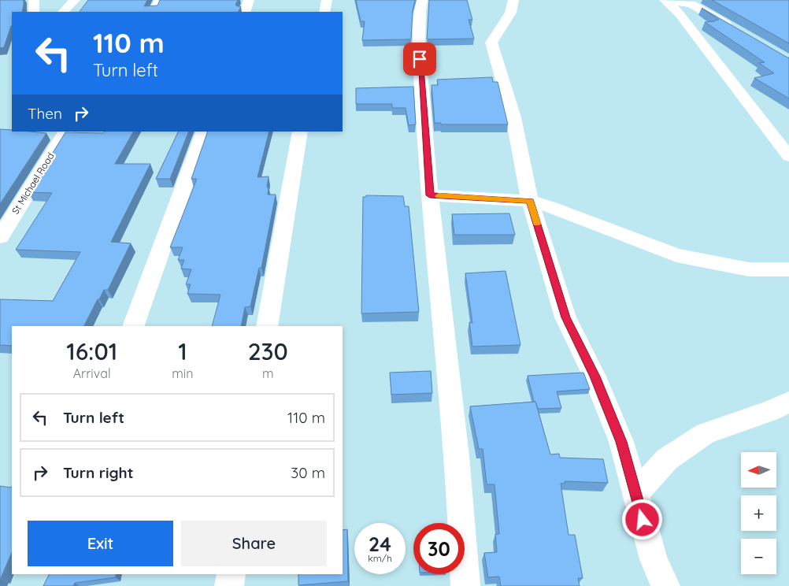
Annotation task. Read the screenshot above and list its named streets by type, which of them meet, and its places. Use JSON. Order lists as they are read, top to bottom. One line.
{"streets":{"street":["St Michael Road"]},"north":"left","page":{"turn":["110 m","Turn left"],"then":"Then","eta":["16:01","Arrival","1","min","230","m"],"list":[{"name":"Turn left","value":"110 m"},{"name":"Turn right","value":"30 m"}],"map_buttons":["+","−"],"buttons":["Exit","Share"],"speed":"24 km/h","limit":"30"}}
